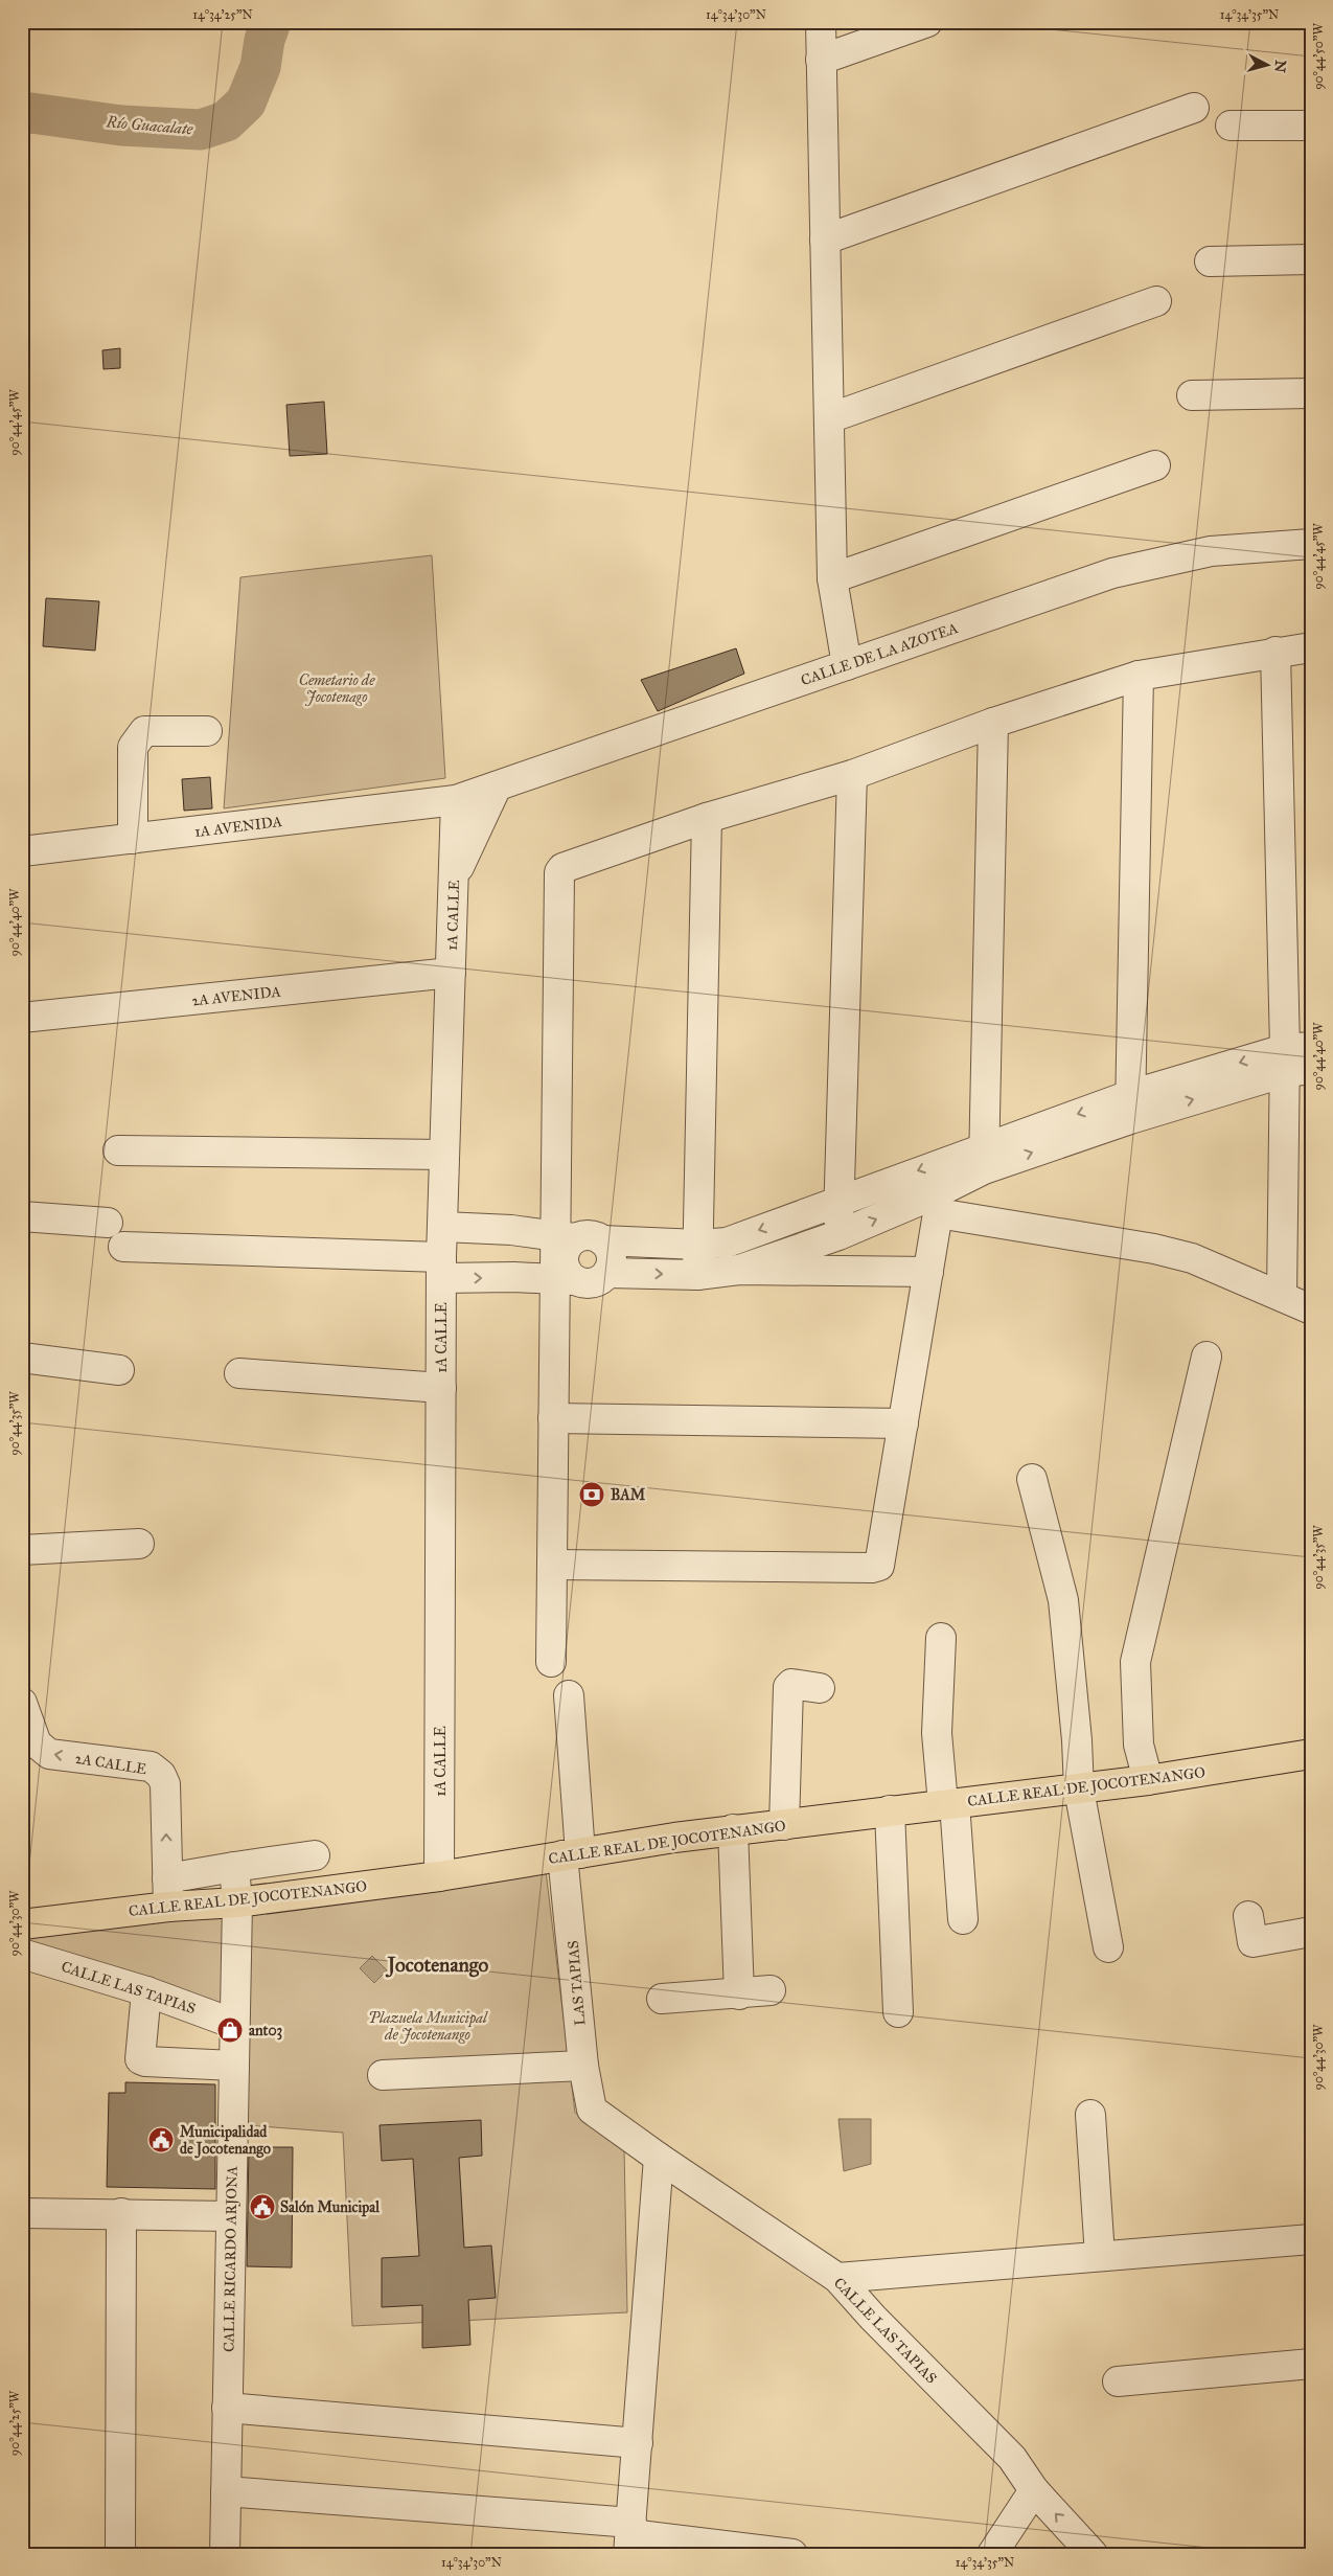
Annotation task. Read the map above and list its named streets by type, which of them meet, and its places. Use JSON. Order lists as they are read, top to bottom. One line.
{"streets":{"main road":["CALLE REAL DE JOCOTENANGO"],"street":["CALLE DE LA AZOTEA","1A AVENIDA","1A CALLE","2A AVENIDA","2A CALLE","LAS TAPIAS","CALLE LAS TAPIAS","CALLE RICARDO ARJONA"]},"crossings":[["CALLE DE LA AZOTEA","1A AVENIDA"],["CALLE DE LA AZOTEA","1A CALLE"],["1A AVENIDA","1A CALLE"],["1A CALLE","2A AVENIDA"],["1A CALLE","CALLE REAL DE JOCOTENANGO"],["2A CALLE","CALLE REAL DE JOCOTENANGO"],["CALLE REAL DE JOCOTENANGO","LAS TAPIAS"],["CALLE REAL DE JOCOTENANGO","CALLE RICARDO ARJONA"],["LAS TAPIAS","CALLE LAS TAPIAS"],["CALLE LAS TAPIAS","CALLE RICARDO ARJONA"]],"one_way":["2A CALLE"],"districts":["Jocotenango"],"water":["Río Guacalate"],"parks":["Cemetario de Jocotenago","Plazuela Municipal de Jocotenango"],"places":{"bank":["BAM"],"shop":["ant03"],"public building":["Municipalidad de Jocotenango","Salón Municipal"]},"north":"right","coordinates":["14°34'25\"N","14°34'30\"N","14°34'35\"N","90°44'50\"W","90°44'45\"W","90°44'40\"W","90°44'35\"W","90°44'30\"W","90°44'25\"W"]}
